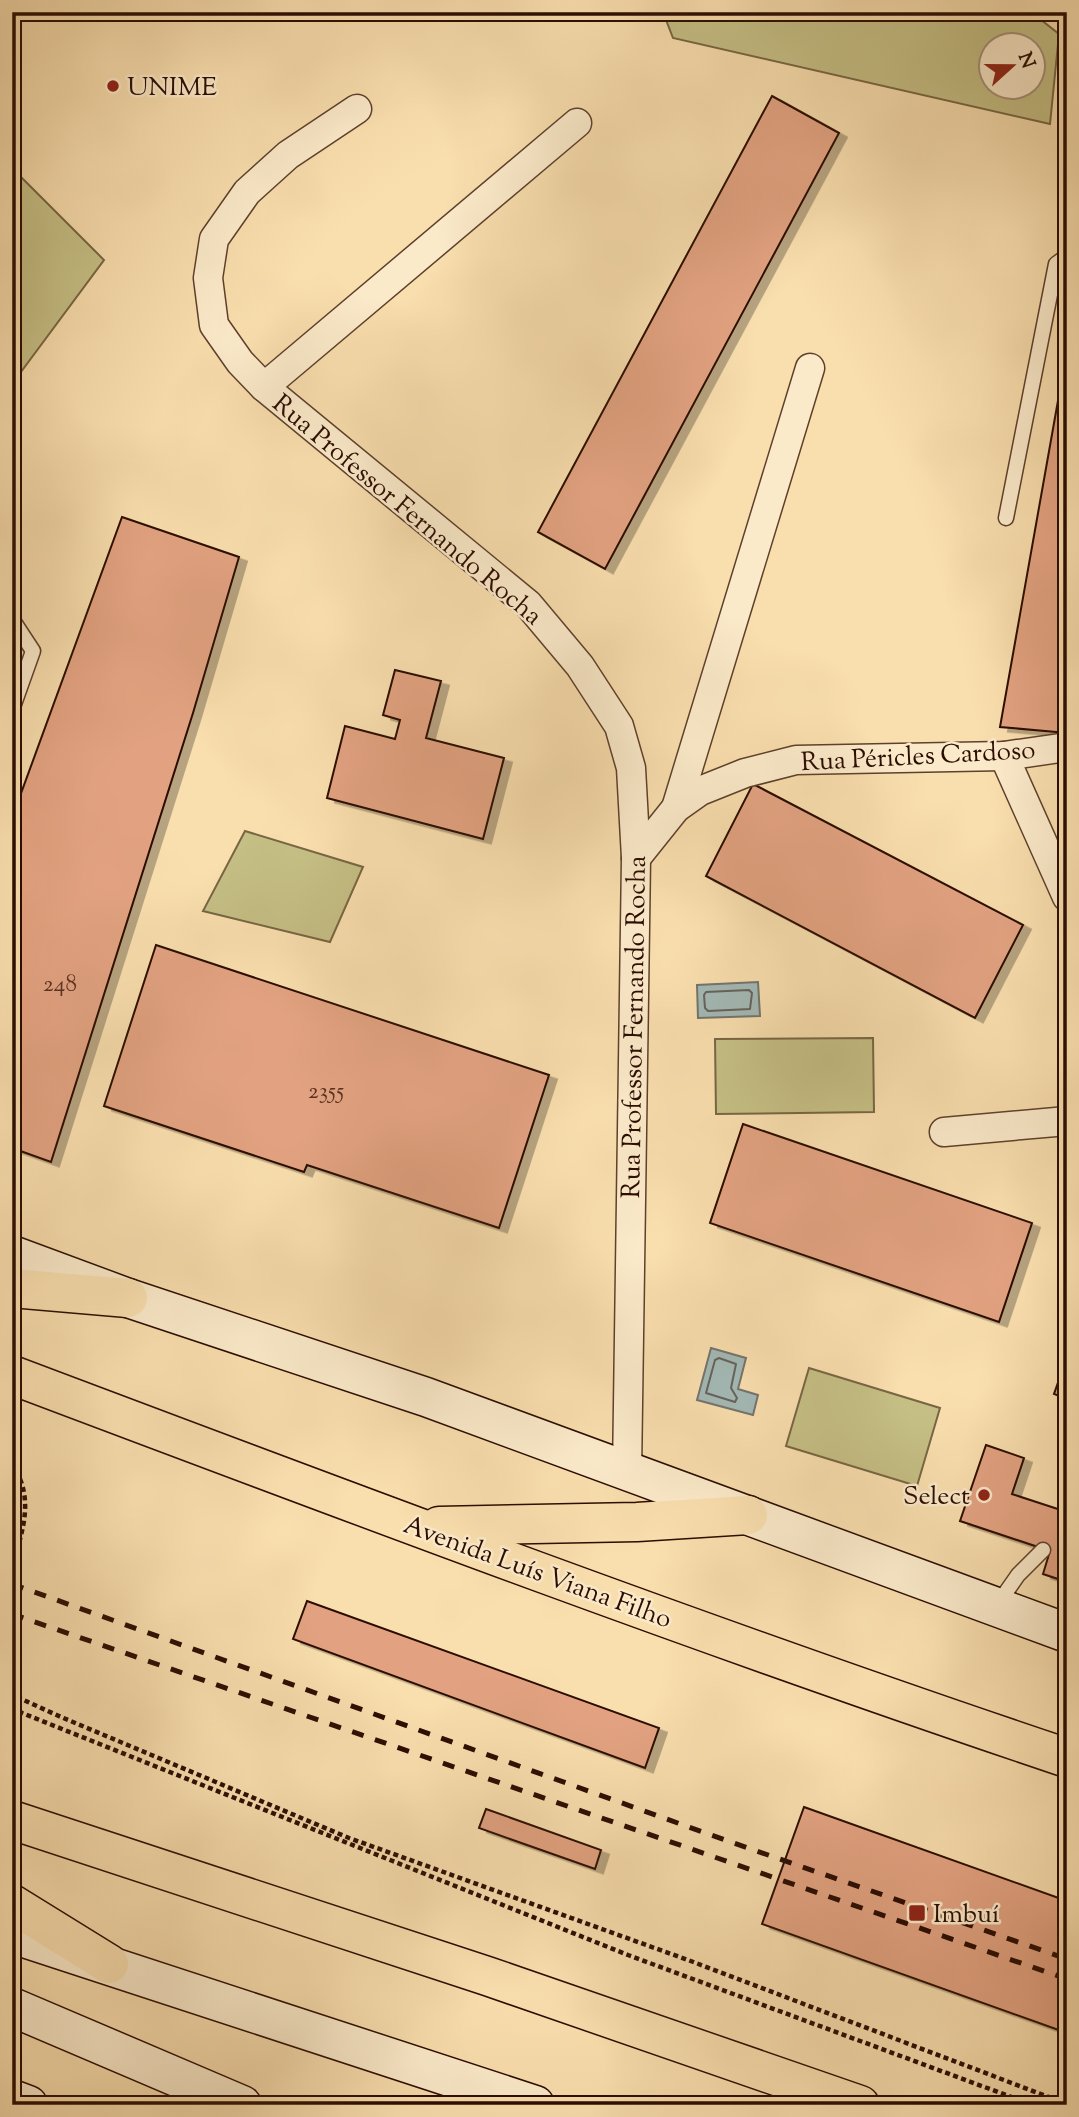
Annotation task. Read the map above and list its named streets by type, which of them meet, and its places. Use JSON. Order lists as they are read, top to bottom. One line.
{"streets":{"highway":["Avenida Luís Viana Filho"],"street":["Rua Professor Fernando Rocha","Rua Péricles Cardoso"]},"crossings":[["Rua Professor Fernando Rocha","Rua Péricles Cardoso"]],"places":{"other":["UNIME","Select"],"transit":["Imbuí"]},"house_numbers":["248","2355"],"north":"right"}
